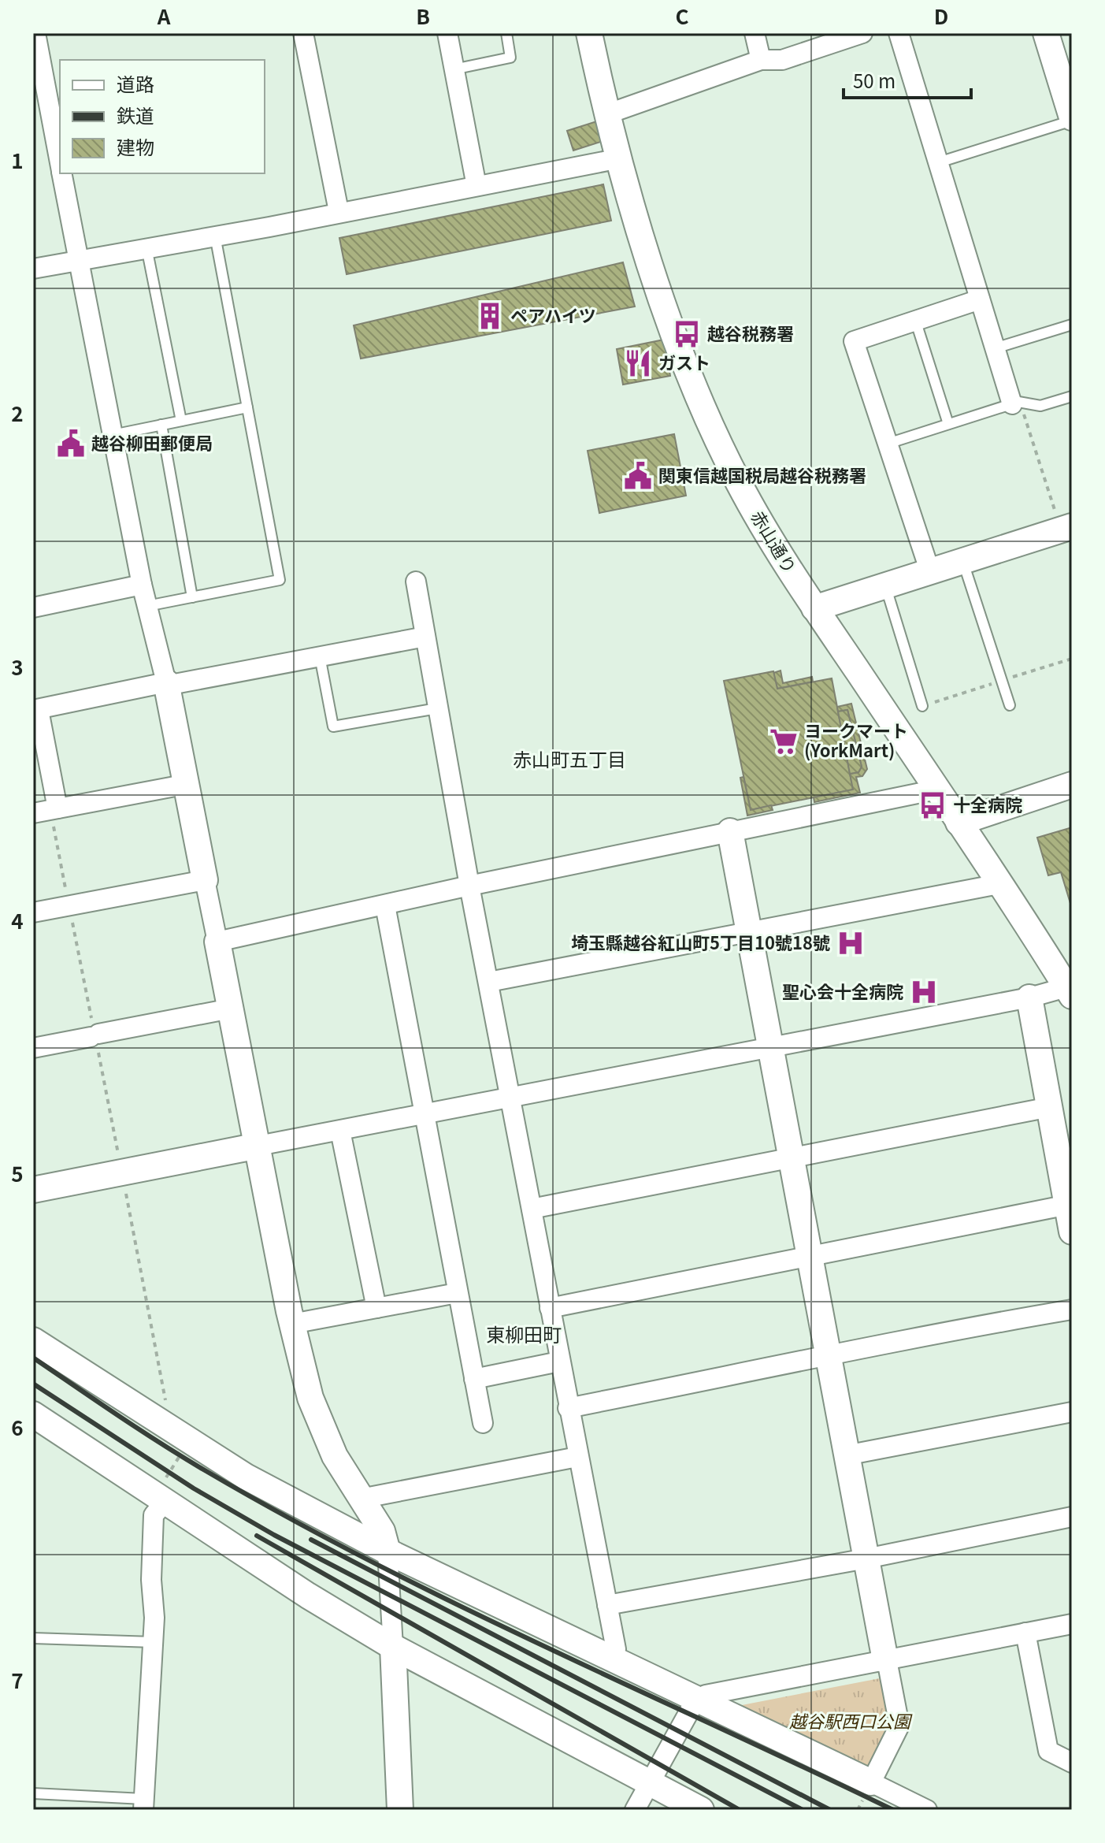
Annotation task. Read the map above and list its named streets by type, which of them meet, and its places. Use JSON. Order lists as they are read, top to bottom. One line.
{"streets":{"street":["赤山通り"]},"districts":["赤山町五丁目","東柳田町"],"parks":["越谷駅西口公園"],"places":{"building":["ペアハイツ"],"bus stop":["越谷税務署","十全病院"],"restaurant":["ガスト"],"public building":["越谷柳田郵便局","関東信越国税局越谷税務署"],"supermarket":["ヨークマート (YorkMart)"],"hospital":["埼玉縣越谷紅山町5丁目10號18號","聖心会十全病院"]},"legend":["道路","鉄道","建物"],"scale_bar":"50 m","grid":{"columns":["A","B","C","D"],"rows":["1","2","3","4","5","6","7"]}}
